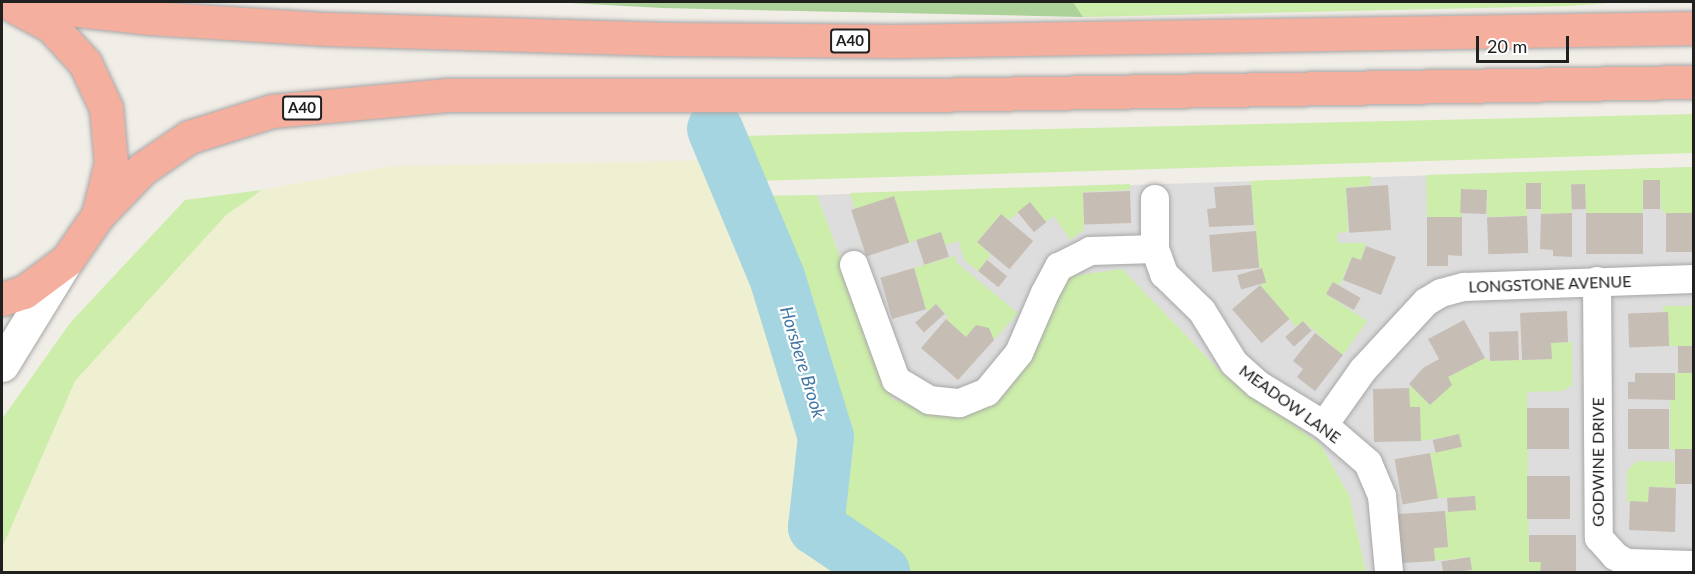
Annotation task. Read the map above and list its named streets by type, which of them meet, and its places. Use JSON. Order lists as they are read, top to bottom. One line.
{"streets":{"highway":["A40"],"street":["LONGSTONE AVENUE","MEADOW LANE","GODWINE DRIVE"]},"crossings":[["LONGSTONE AVENUE","MEADOW LANE"],["LONGSTONE AVENUE","GODWINE DRIVE"]],"water":["Horsbere Brook"],"scale_bar":"20 m"}
